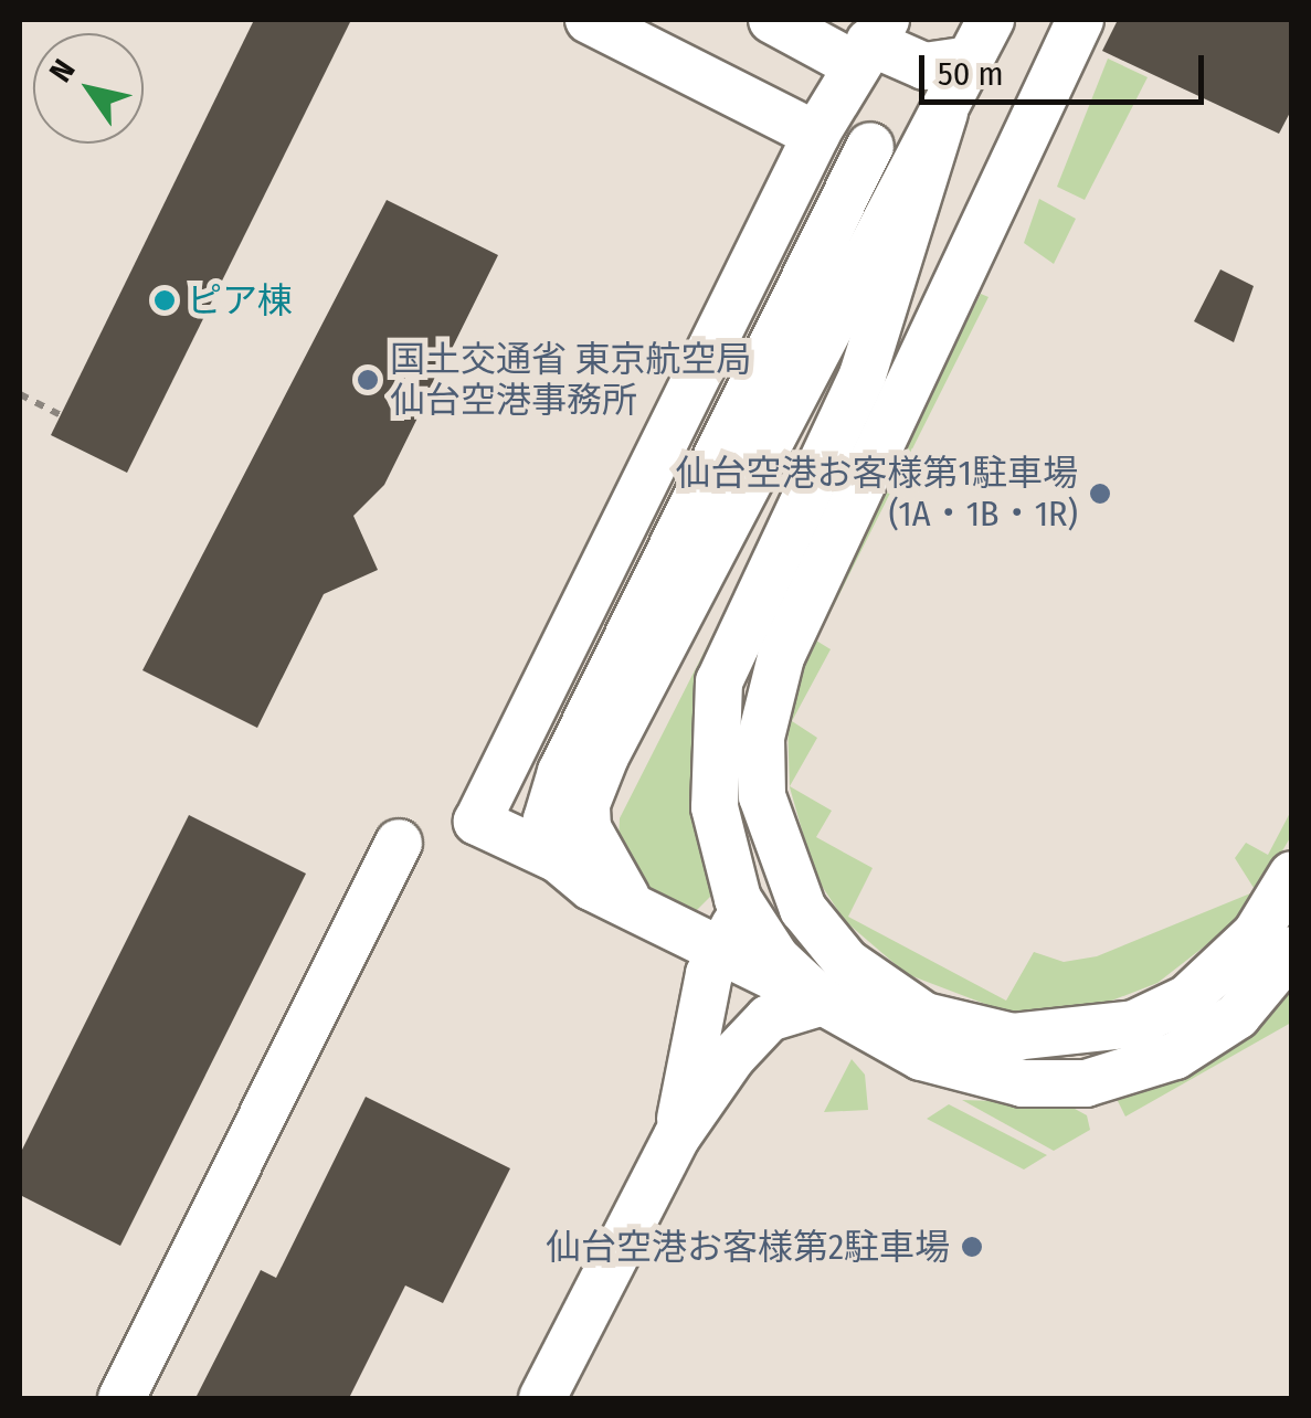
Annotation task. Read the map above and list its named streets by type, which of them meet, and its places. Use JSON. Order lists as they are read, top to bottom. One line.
{"places":["ピア棟","国土交通省 東京航空局 仙台空港事務所","仙台空港お客様第1駐車場 (1A・1B・1R)","仙台空港お客様第2駐車場"],"scale_bar":"50 m","north":"top left"}
